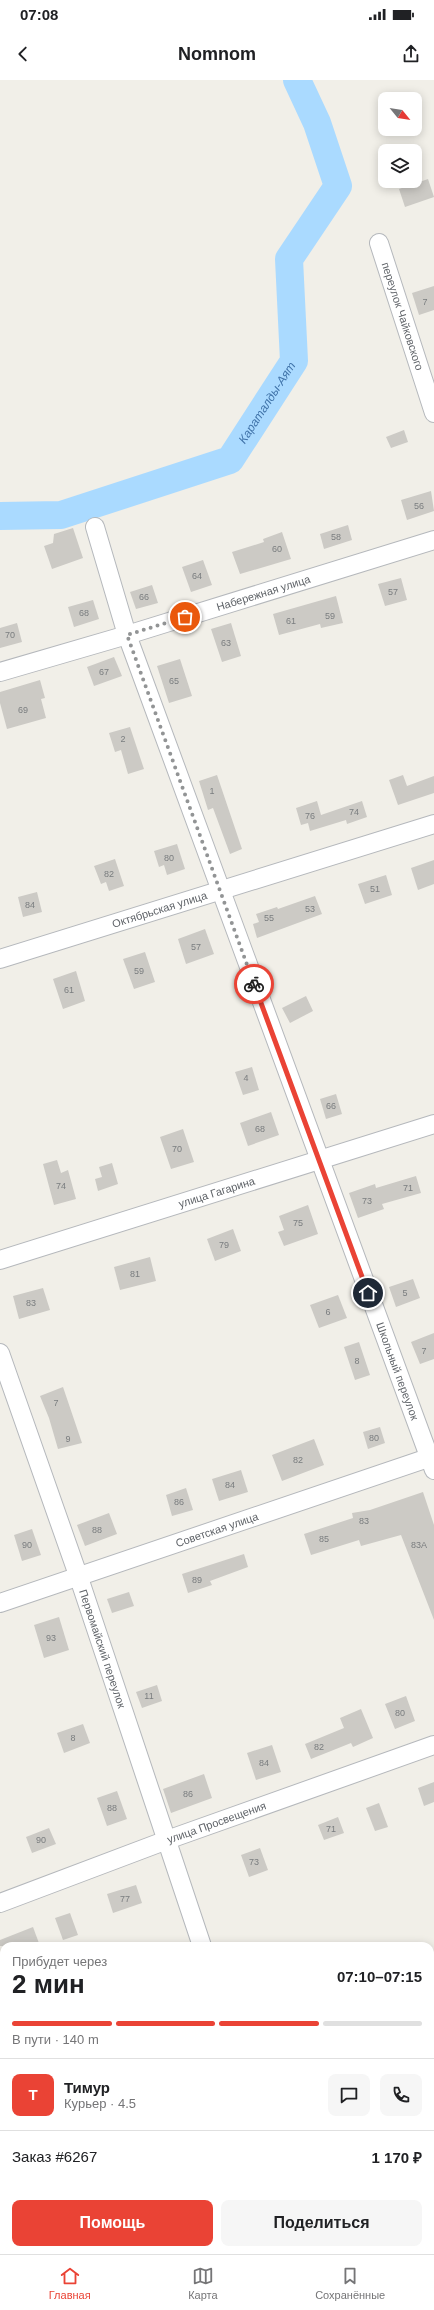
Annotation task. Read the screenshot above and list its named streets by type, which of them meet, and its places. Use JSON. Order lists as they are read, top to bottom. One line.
{"streets":{"street":["переулок Чайковского","Набережная улица","Октябрьская улица","улица Гагарина","Школьный переулок","Советская улица","Первомайский переулок","улица Просвещения"]},"crossings":[["Набережная улица","Школьный переулок"],["Октябрьская улица","Школьный переулок"],["улица Гагарина","Школьный переулок"],["Школьный переулок","Советская улица"],["Советская улица","Первомайский переулок"],["Первомайский переулок","улица Просвещения"]],"water":["Караталды-Аят"],"house_numbers":["7","56","58","60","64","57","66","68","59","61","70","63","67","65","69","2","1","74","76","80","82","51","84","53","55","57","59","61","4","66","68","70","74","71","73","75","79","81","5","83","6","7","8","7","80","9","82","84","86","83","88","85","90","83А","89","93","11","80","8","82","84","86","88","71","90","73","77"],"north":"bottom right","page":{"status":"07:08","header":"Nomnom","heading":["2 мин","Прибудет через","07:10–07:15"],"panel":["Тимур","Курьер · 4.5","Заказ #6267","1 170 ₽"],"bar":"В пути · 140 m","round":"Т","buttons":["Помощь","Поделиться"],"tabs":["Главная","Карта","Сохранённые"]}}
